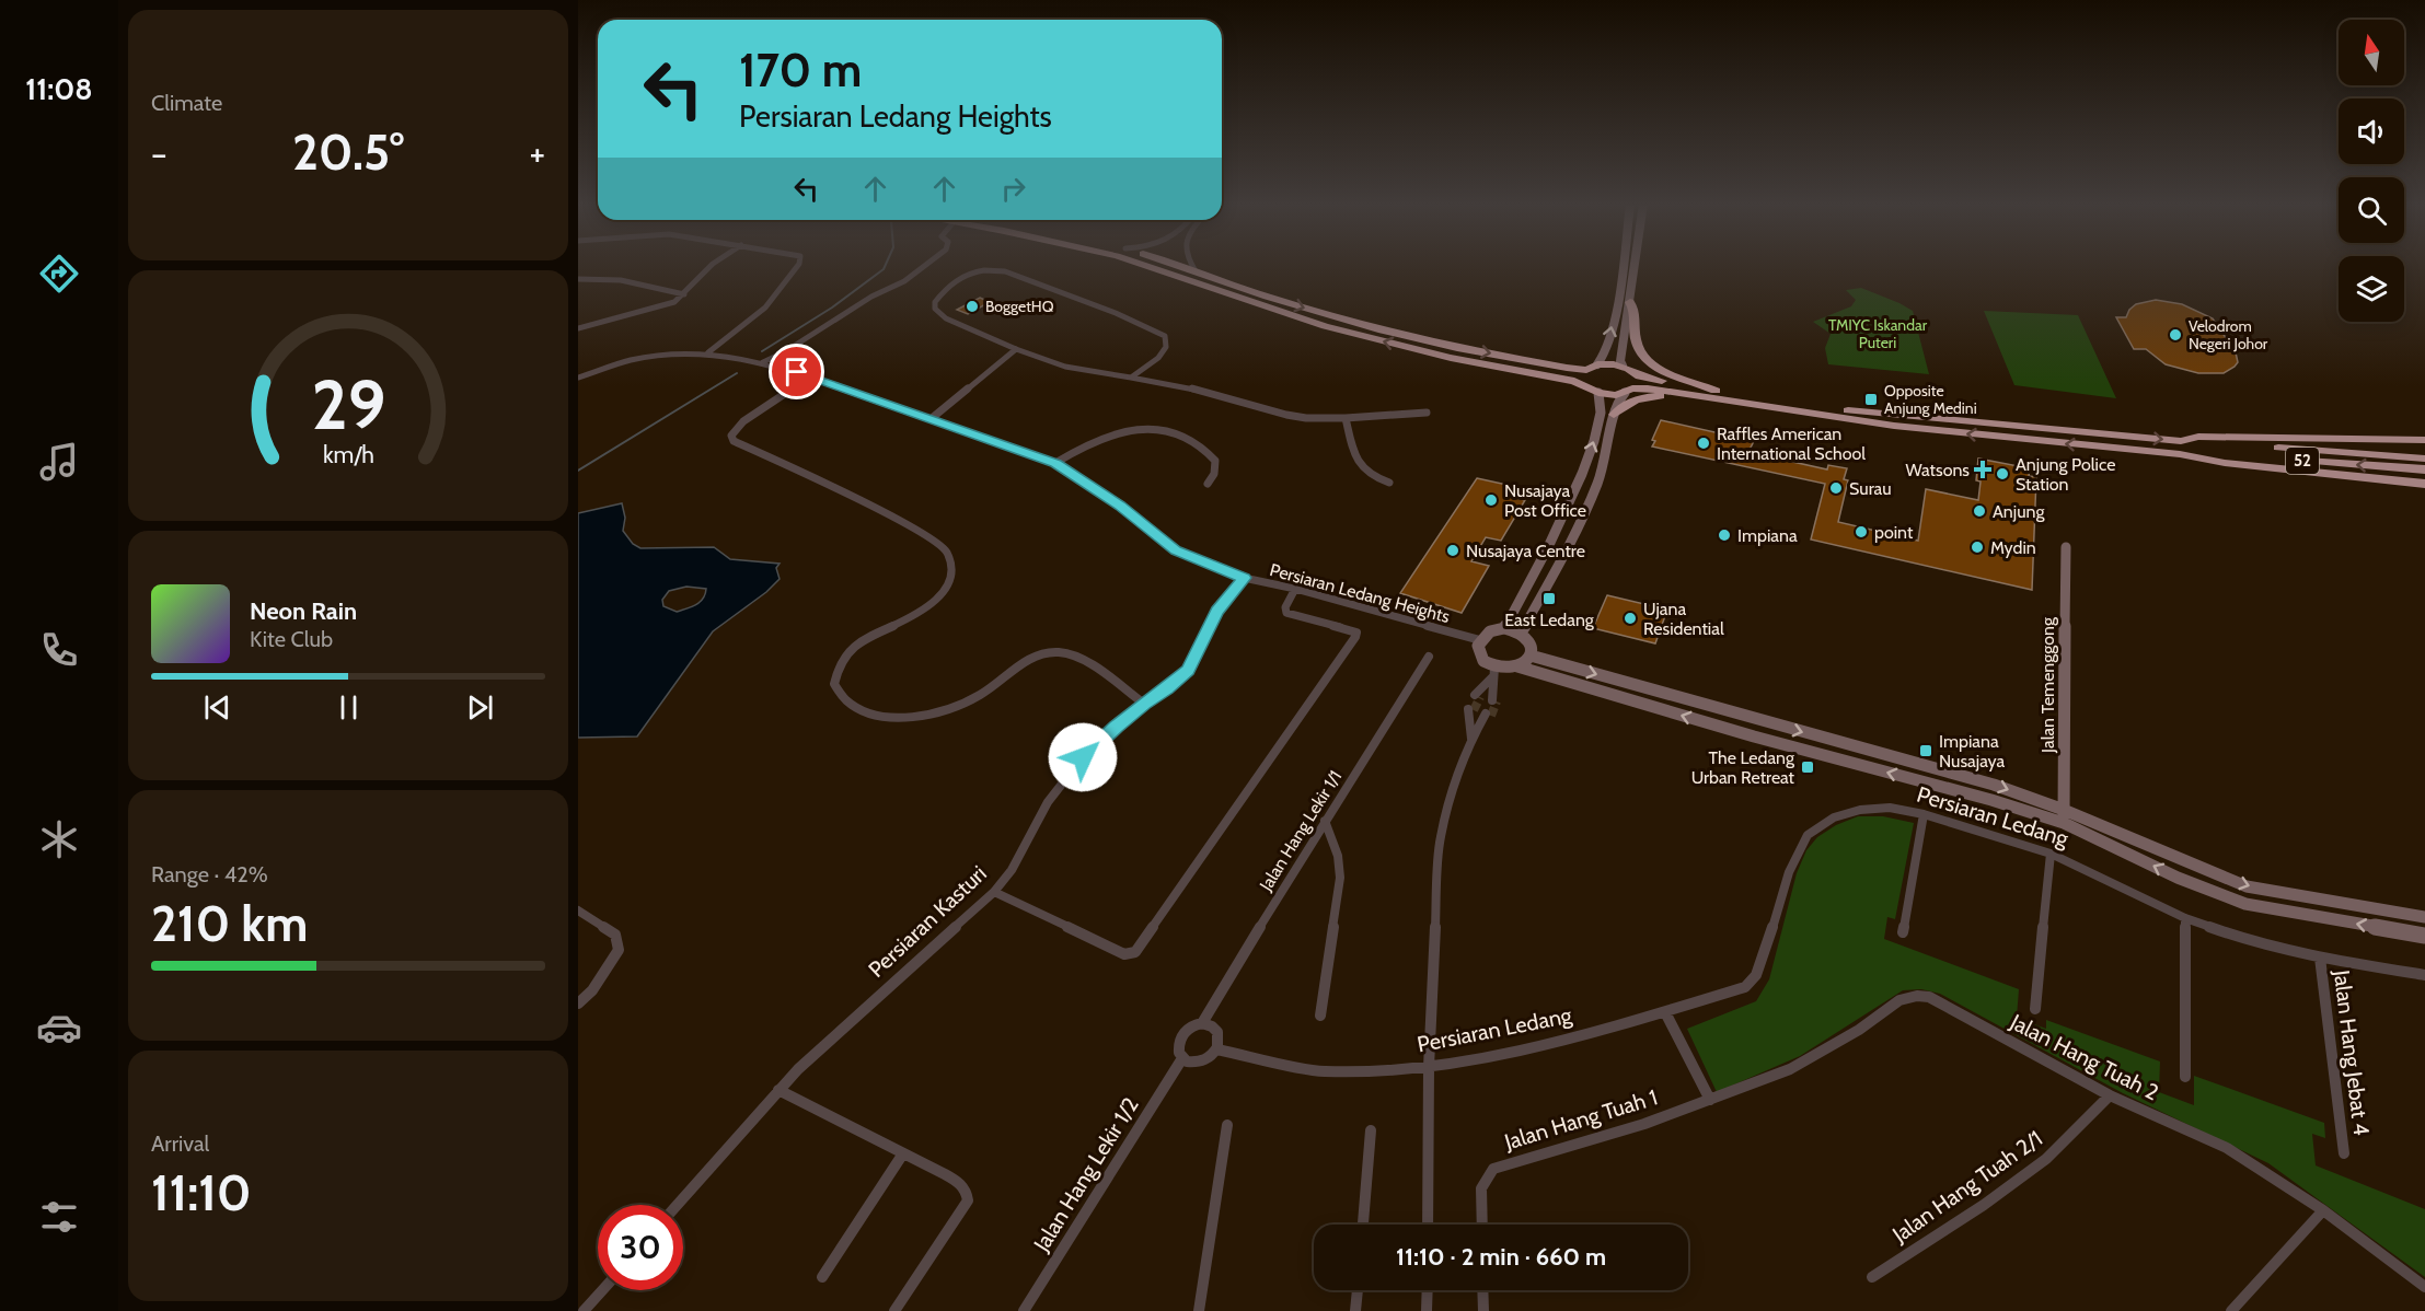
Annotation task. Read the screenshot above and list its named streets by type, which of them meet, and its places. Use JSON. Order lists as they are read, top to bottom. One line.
{"streets":{"highway":["52"],"street":["Persiaran Ledang Heights","Jalan Temenggong","Persiaran Ledang","Jalan Hang Lekir 1/1","Persiaran Kasturi","Jalan Hang Jebat 4","Jalan Hang Tuah 2","Jalan Hang Tuah 1","Jalan Hang Lekir 1/2","Jalan Hang Tuah 2/1"]},"crossings":[["Persiaran Ledang Heights","Persiaran Ledang"],["Persiaran Ledang Heights","Persiaran Kasturi"],["Jalan Temenggong","Persiaran Ledang"],["Persiaran Ledang","Jalan Hang Lekir 1/1"],["Persiaran Ledang","Jalan Hang Jebat 4"],["Persiaran Ledang","Jalan Hang Lekir 1/2"],["Jalan Hang Lekir 1/1","Jalan Hang Lekir 1/2"],["Jalan Hang Tuah 2","Jalan Hang Tuah 1"],["Jalan Hang Tuah 2","Jalan Hang Tuah 2/1"]],"parks":["TMIYC Iskandar Puteri"],"places":{"other":["BoggetHQ","Velodrom Negeri Johor","Raffles American International School","Anjung Police Station","Surau","Nusajaya Post Office","Anjung","point","Impiana","Mydin","Nusajaya Centre","Ujana Residential"],"transit":["Opposite Anjung Medini","East Ledang","Impiana Nusajaya","The Ledang Urban Retreat"],"health":["Watsons"]},"north":"top","page":{"tabs":"11:08","tile":["Climate",["Range · 42%","210 km"],["Arrival","11:10"]],"turn":["170 m","Persiaran Ledang Heights"],"heat":["−","20.5°","+"],"song":["Neon Rain","Kite Club"],"limit":"30","trip":"11:10 · 2 min · 660 m","gauge":["29","km/h"]}}
